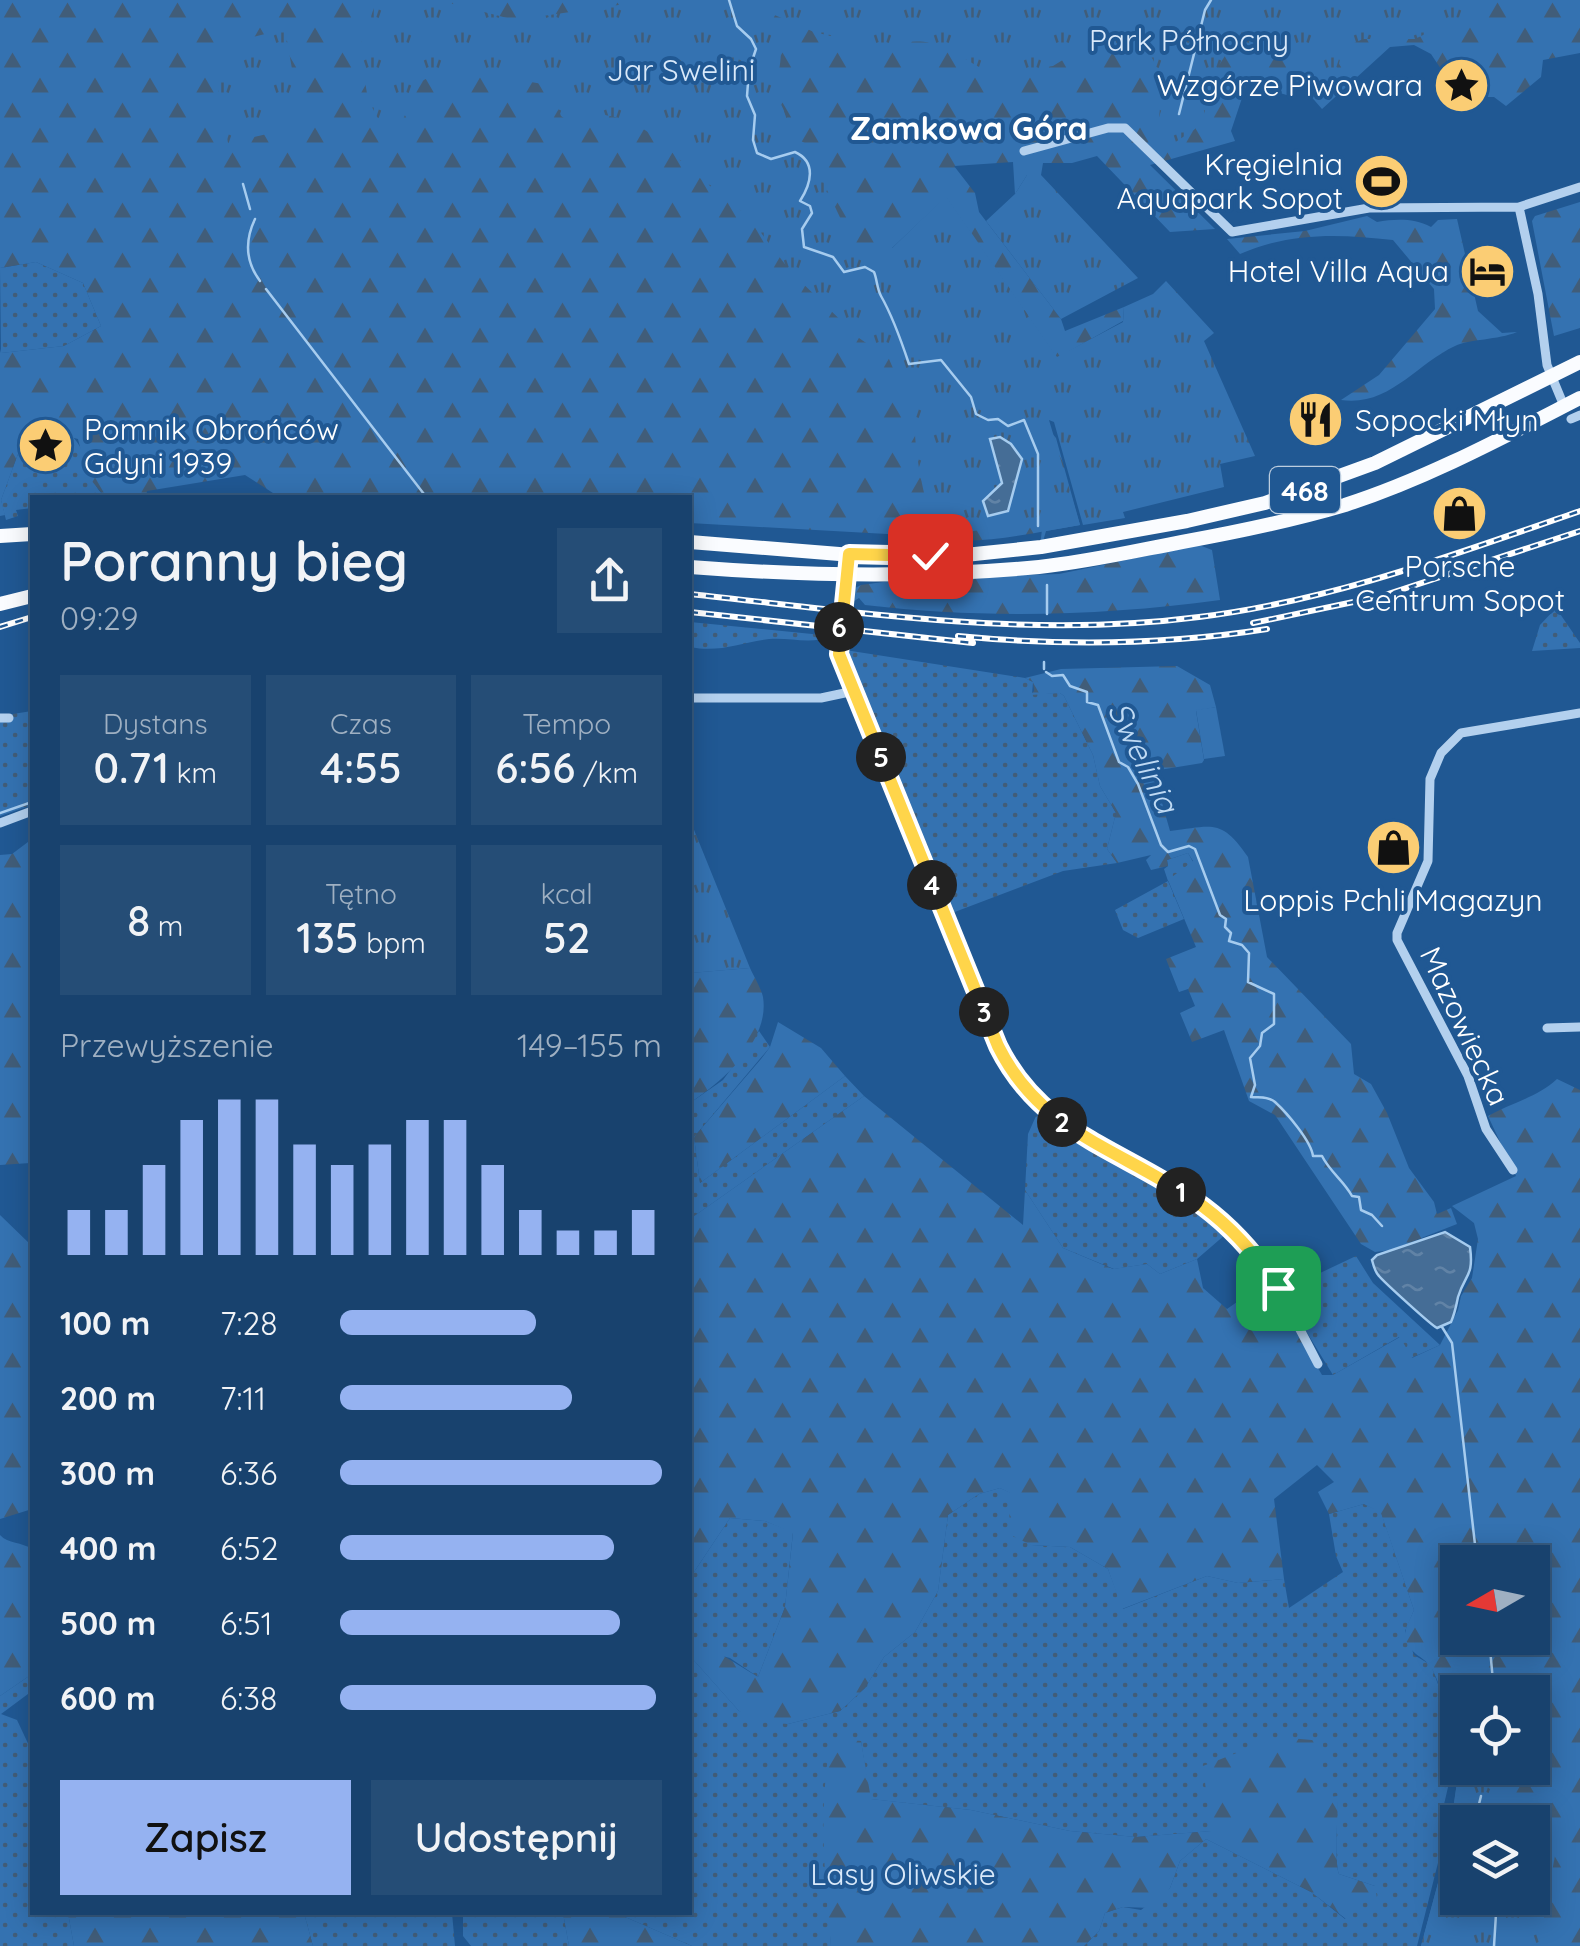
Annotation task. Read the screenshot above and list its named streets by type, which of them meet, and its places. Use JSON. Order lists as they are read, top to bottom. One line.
{"streets":{"main road":["468"],"street":["Mazowiecka"]},"districts":["Zamkowa Góra"],"water":["Swelinia"],"parks":["Park Północny","Jar Swelini","Lasy Oliwskie"],"places":{"place":["Wzgórze Piwowara","Pomnik Obrońców Gdyni 1939"],"sports":["Kręgielnia Aquapark Sopot"],"hotel":["Hotel Villa Aqua"],"restaurant":["Sopocki Młyn"],"shop":["Porsche Centrum Sopot","Loppis Pchli Magazyn"]},"north":"left","page":{"heading":["Poranny bieg","09:29"],"pins":["6","5","4","3","2","1"],"stats":[["Dystans","0.71 km"],["Czas","4:55"],["Tempo","6:56 /km"],["8 m"],["Tętno","135 bpm"],["kcal","52"]],"chart":["Przewyższenie","149–155 m"],"list":[{"name":"100 m","note":"7:28"},{"name":"200 m","note":"7:11"},{"name":"300 m","note":"6:36"},{"name":"400 m","note":"6:52"},{"name":"500 m","note":"6:51"},{"name":"600 m","note":"6:38"}],"buttons":["Zapisz","Udostępnij"]}}
